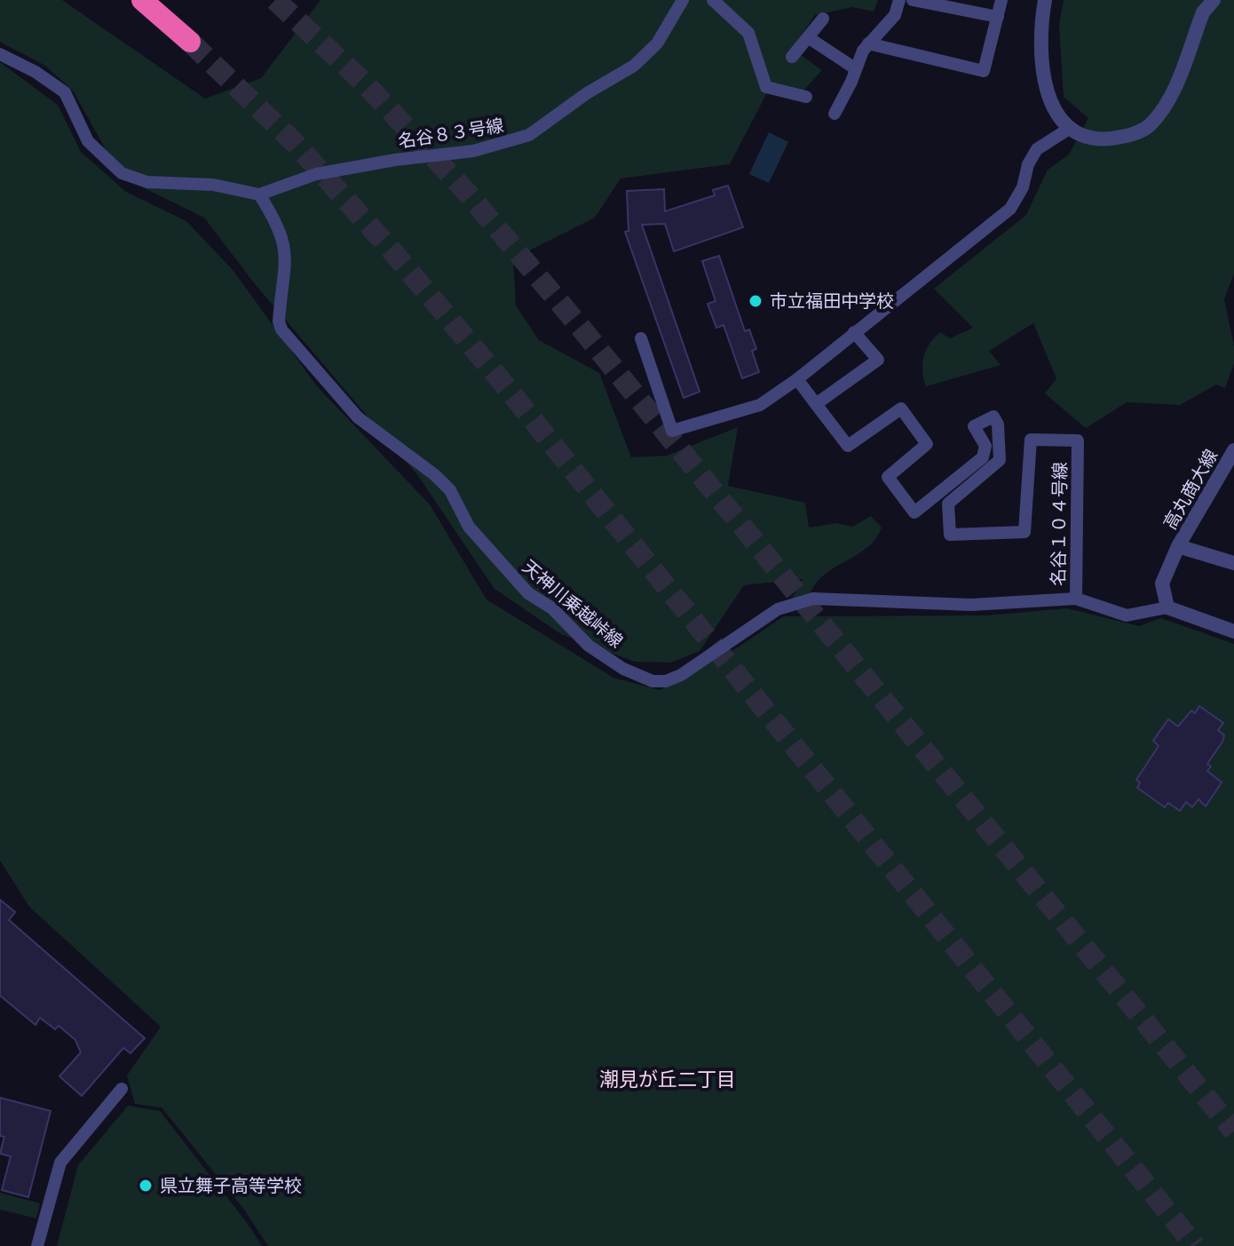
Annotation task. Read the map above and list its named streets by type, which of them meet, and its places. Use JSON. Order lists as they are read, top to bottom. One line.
{"streets":{"street":["名谷８３号線","高丸商大線","名谷１０４号線","天神川乗越峠線"]},"crossings":[["名谷８３号線","天神川乗越峠線"],["名谷１０４号線","天神川乗越峠線"]],"districts":["潮見が丘二丁目"],"places":["市立福田中学校","県立舞子高等学校"]}
